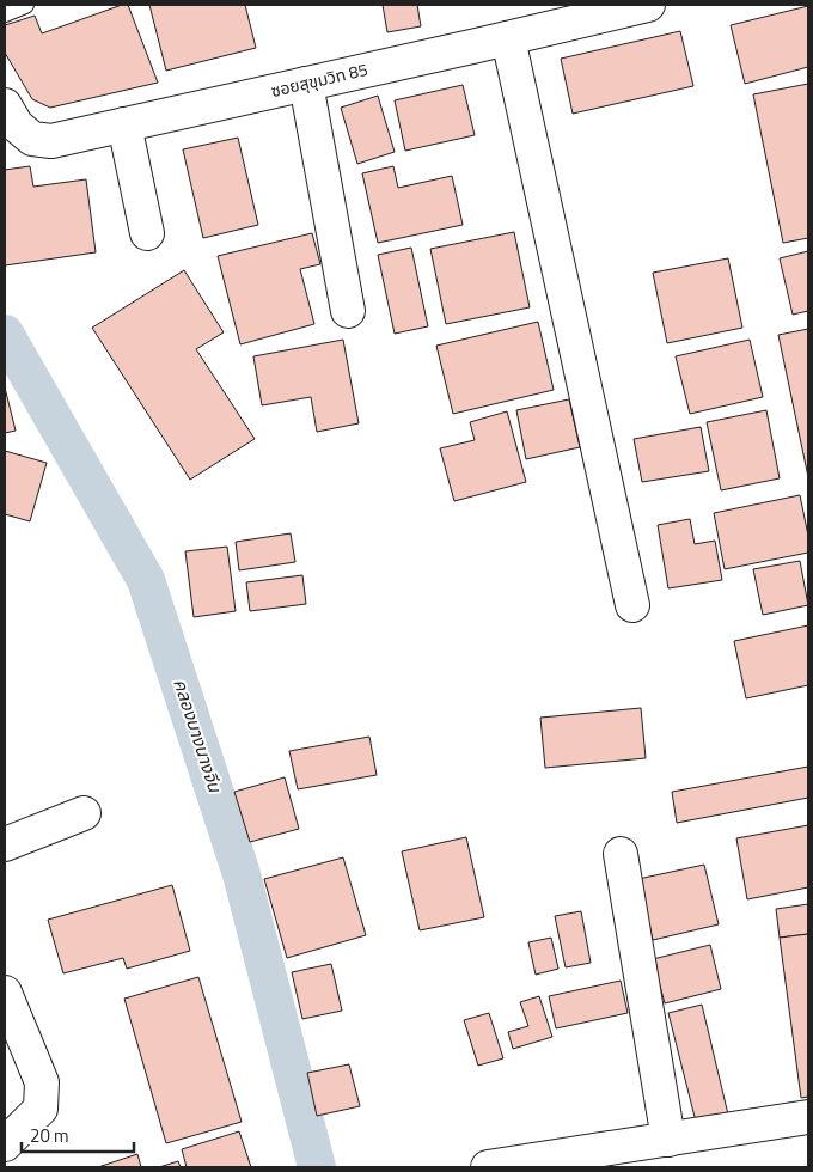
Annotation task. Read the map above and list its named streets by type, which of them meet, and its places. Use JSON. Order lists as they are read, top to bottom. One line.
{"streets":{"street":["ซอยสุขุมวิท 85"]},"water":["คลองบางนางจีน"],"scale_bar":"20 m"}
